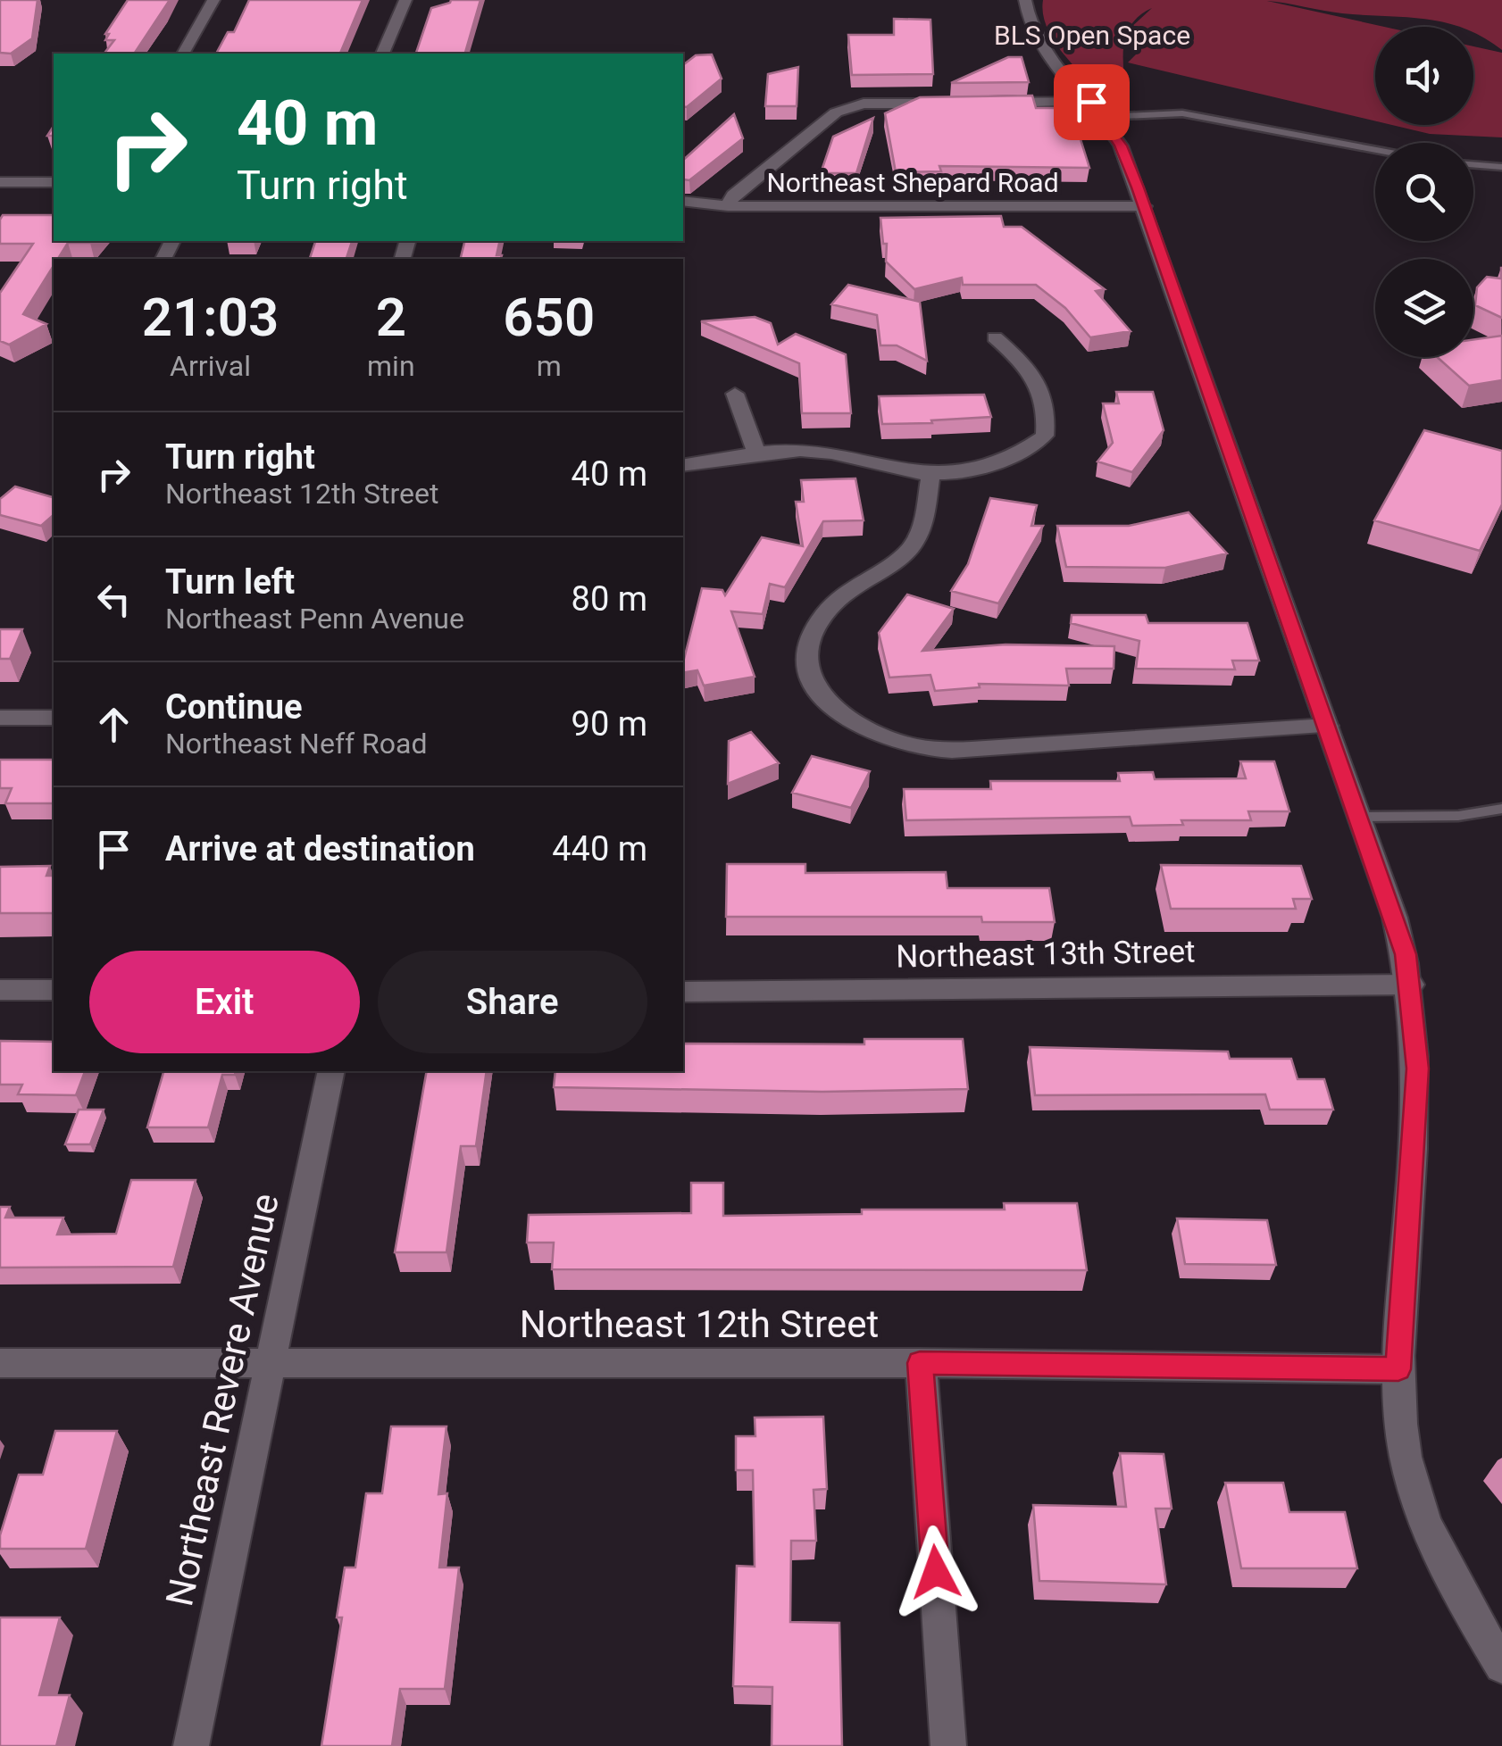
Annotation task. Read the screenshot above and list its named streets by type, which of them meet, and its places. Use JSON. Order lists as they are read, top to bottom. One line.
{"streets":{"street":["Northeast Shepard Road","Northeast 13th Street","Northeast 12th Street","Northeast Revere Avenue"]},"crossings":[["Northeast 12th Street","Northeast Revere Avenue"]],"parks":["BLS Open Space"],"page":{"turn":["40 m","Turn right"],"eta":["21:03","Arrival","2","min","650","m"],"list":[{"name":"Turn right","note":"Northeast 12th Street","value":"40 m"},{"name":"Turn left","note":"Northeast Penn Avenue","value":"80 m"},{"name":"Continue","note":"Northeast Neff Road","value":"90 m"},{"name":"Arrive at destination","value":"440 m"}],"buttons":["Exit","Share"]}}
